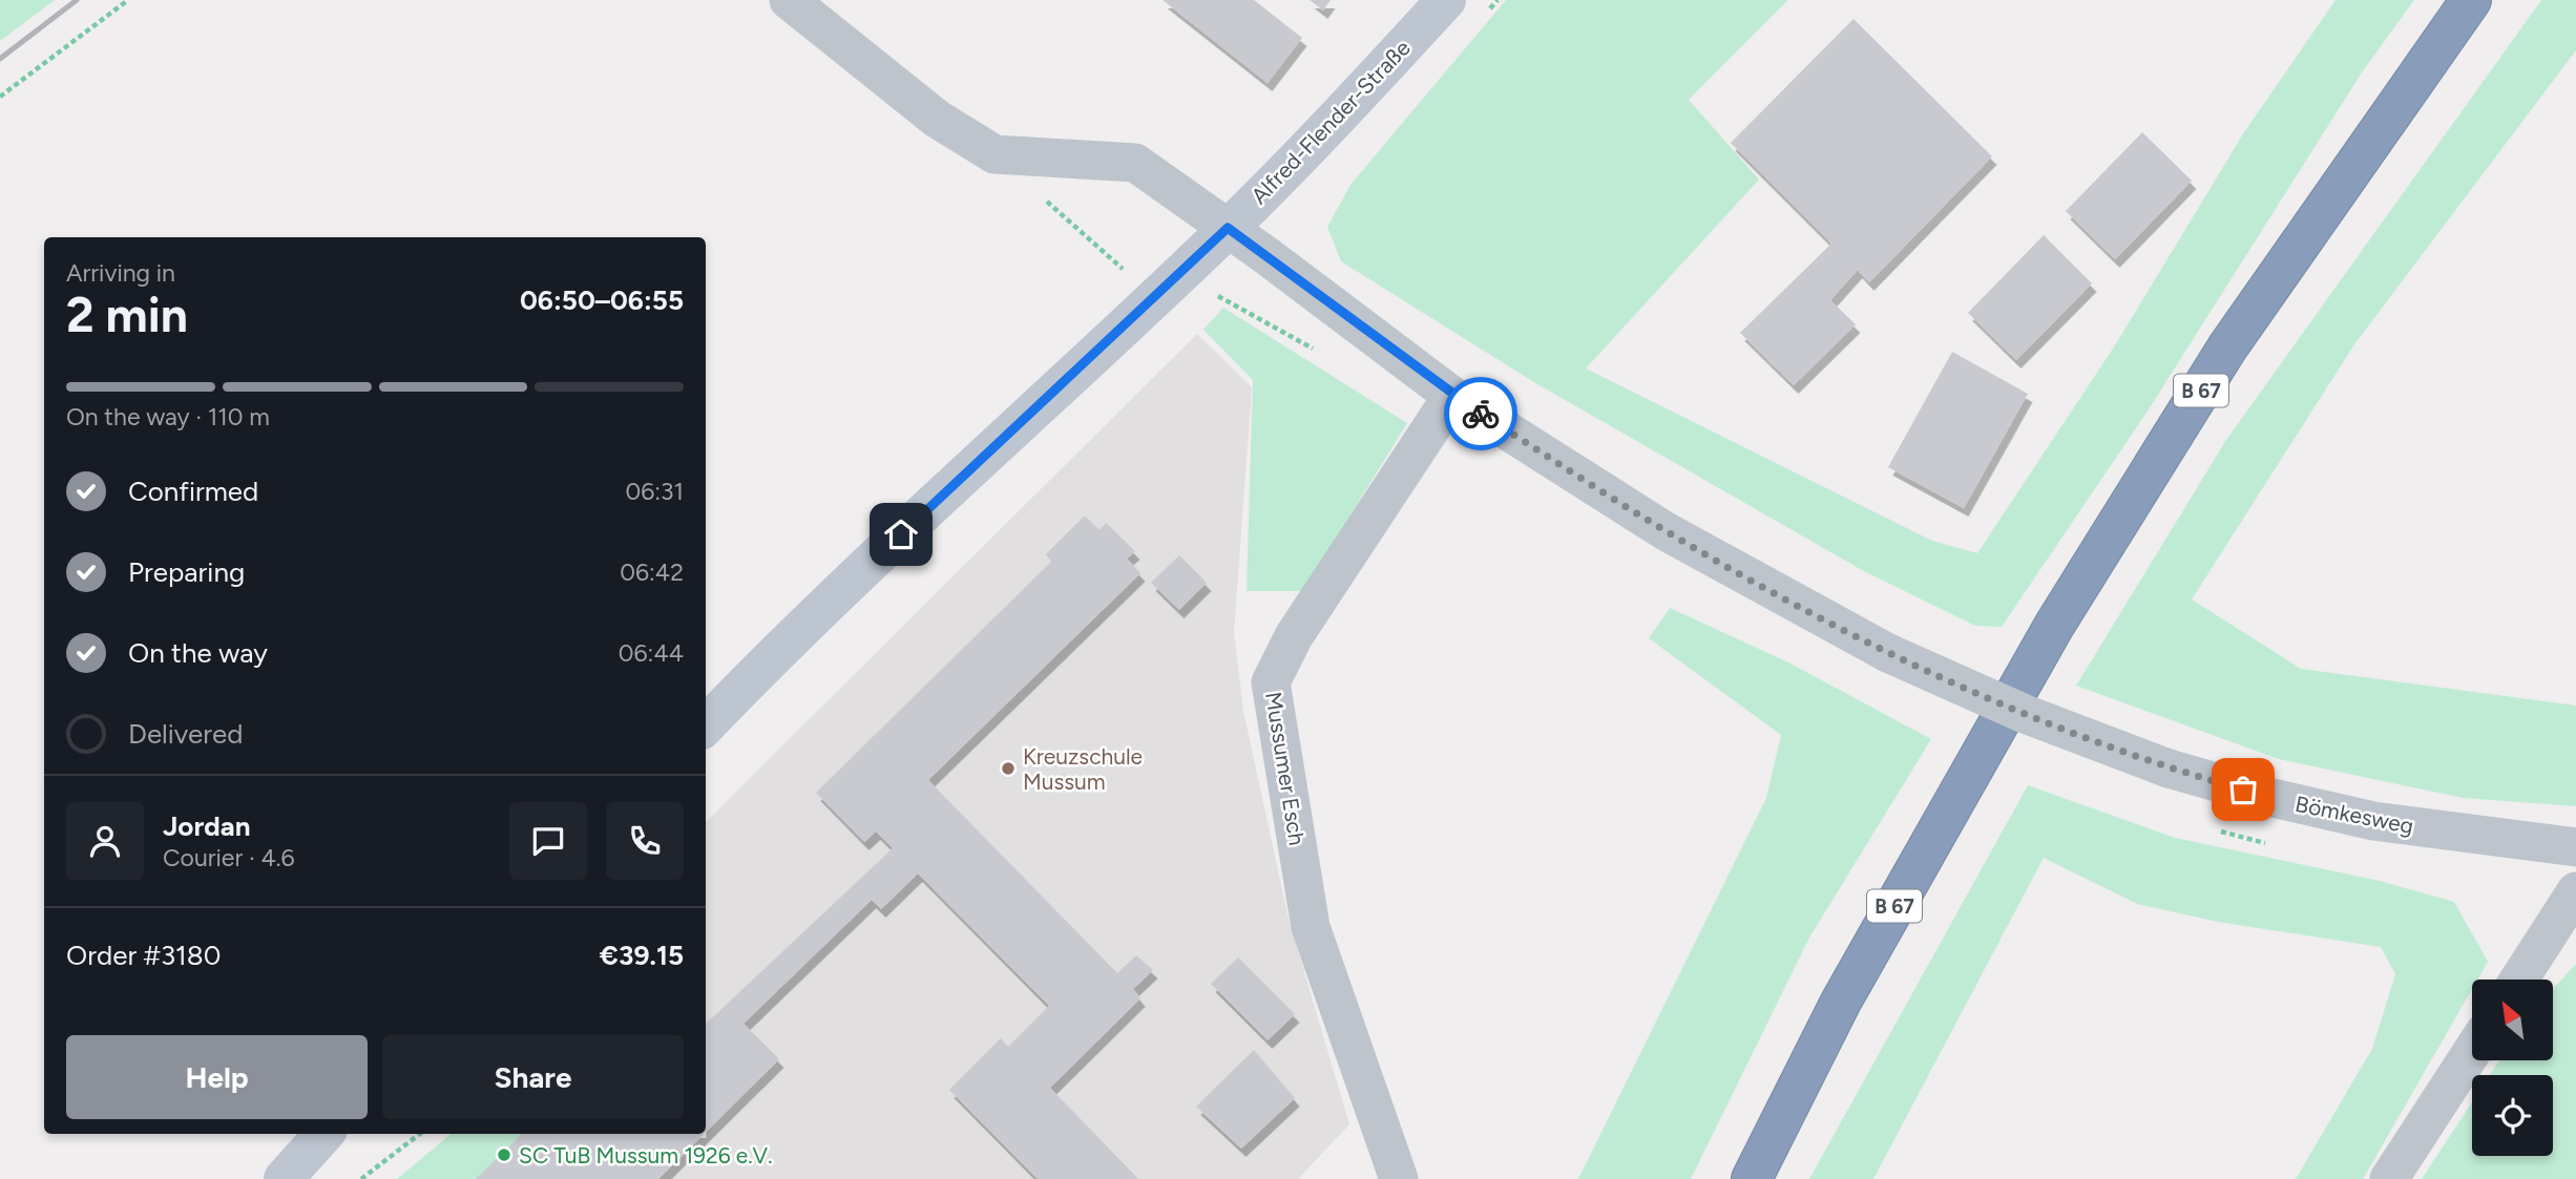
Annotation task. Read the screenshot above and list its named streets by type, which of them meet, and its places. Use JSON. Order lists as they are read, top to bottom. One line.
{"streets":{"highway":["B 67"],"street":["Alfred-Flender-Straße","Mussumer Esch","Bömkesweg"]},"crossings":[["Alfred-Flender-Straße","Bömkesweg"],["Mussumer Esch","Bömkesweg"]],"places":["Kreuzschule Mussum","SC TuB Mussum 1926 e.V."],"north":"top left","page":{"heading":["2 min","Arriving in","06:50–06:55"],"panel":["Jordan","Courier · 4.6","Order #3180","€39.15"],"bar":"On the way · 110 m","list":[["Confirmed","06:31"],["Preparing","06:42"],["On the way","06:44"],"Delivered"],"buttons":["Help","Share"]}}
